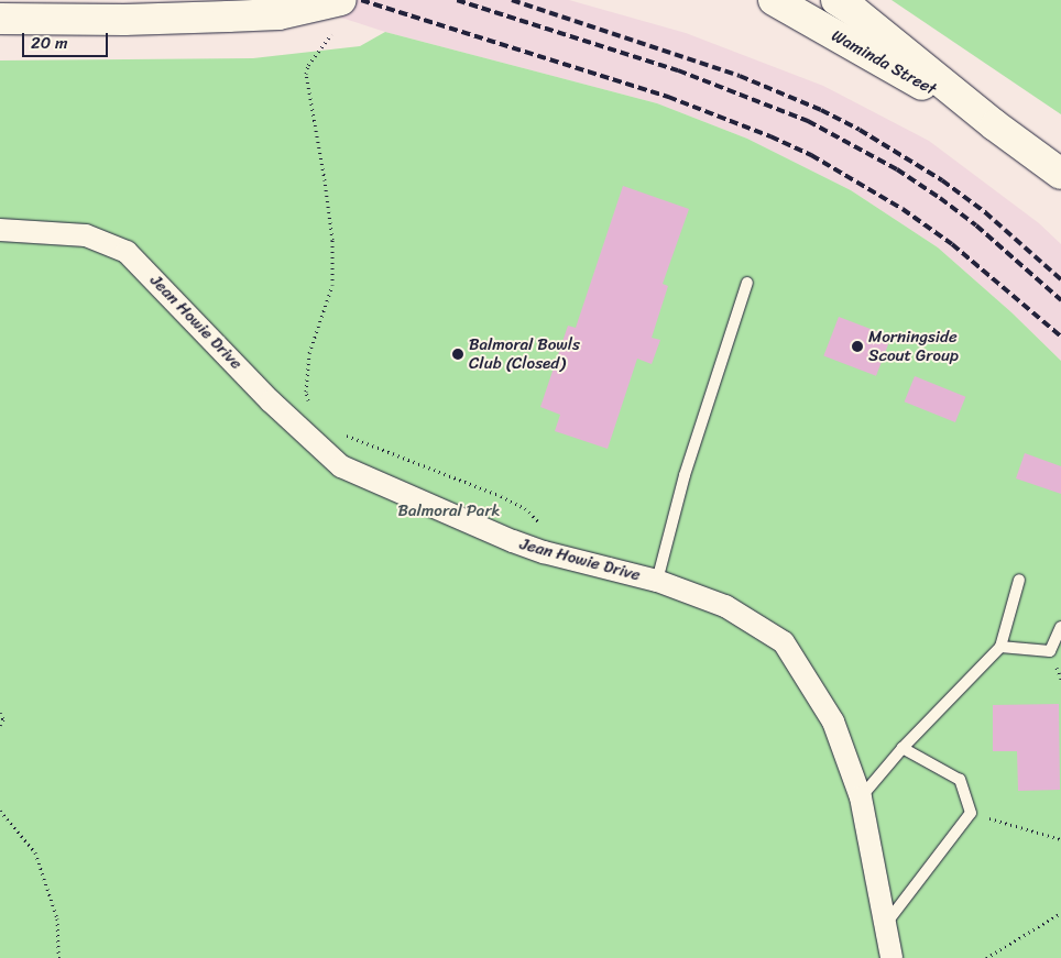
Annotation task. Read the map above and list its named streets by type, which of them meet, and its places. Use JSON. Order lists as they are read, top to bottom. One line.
{"streets":{"main road":["Waminda Street"],"street":["Jean Howie Drive"]},"parks":["Balmoral Park"],"places":["Morningside Scout Group","Balmoral Bowls Club (Closed)"],"scale_bar":"20 m"}
